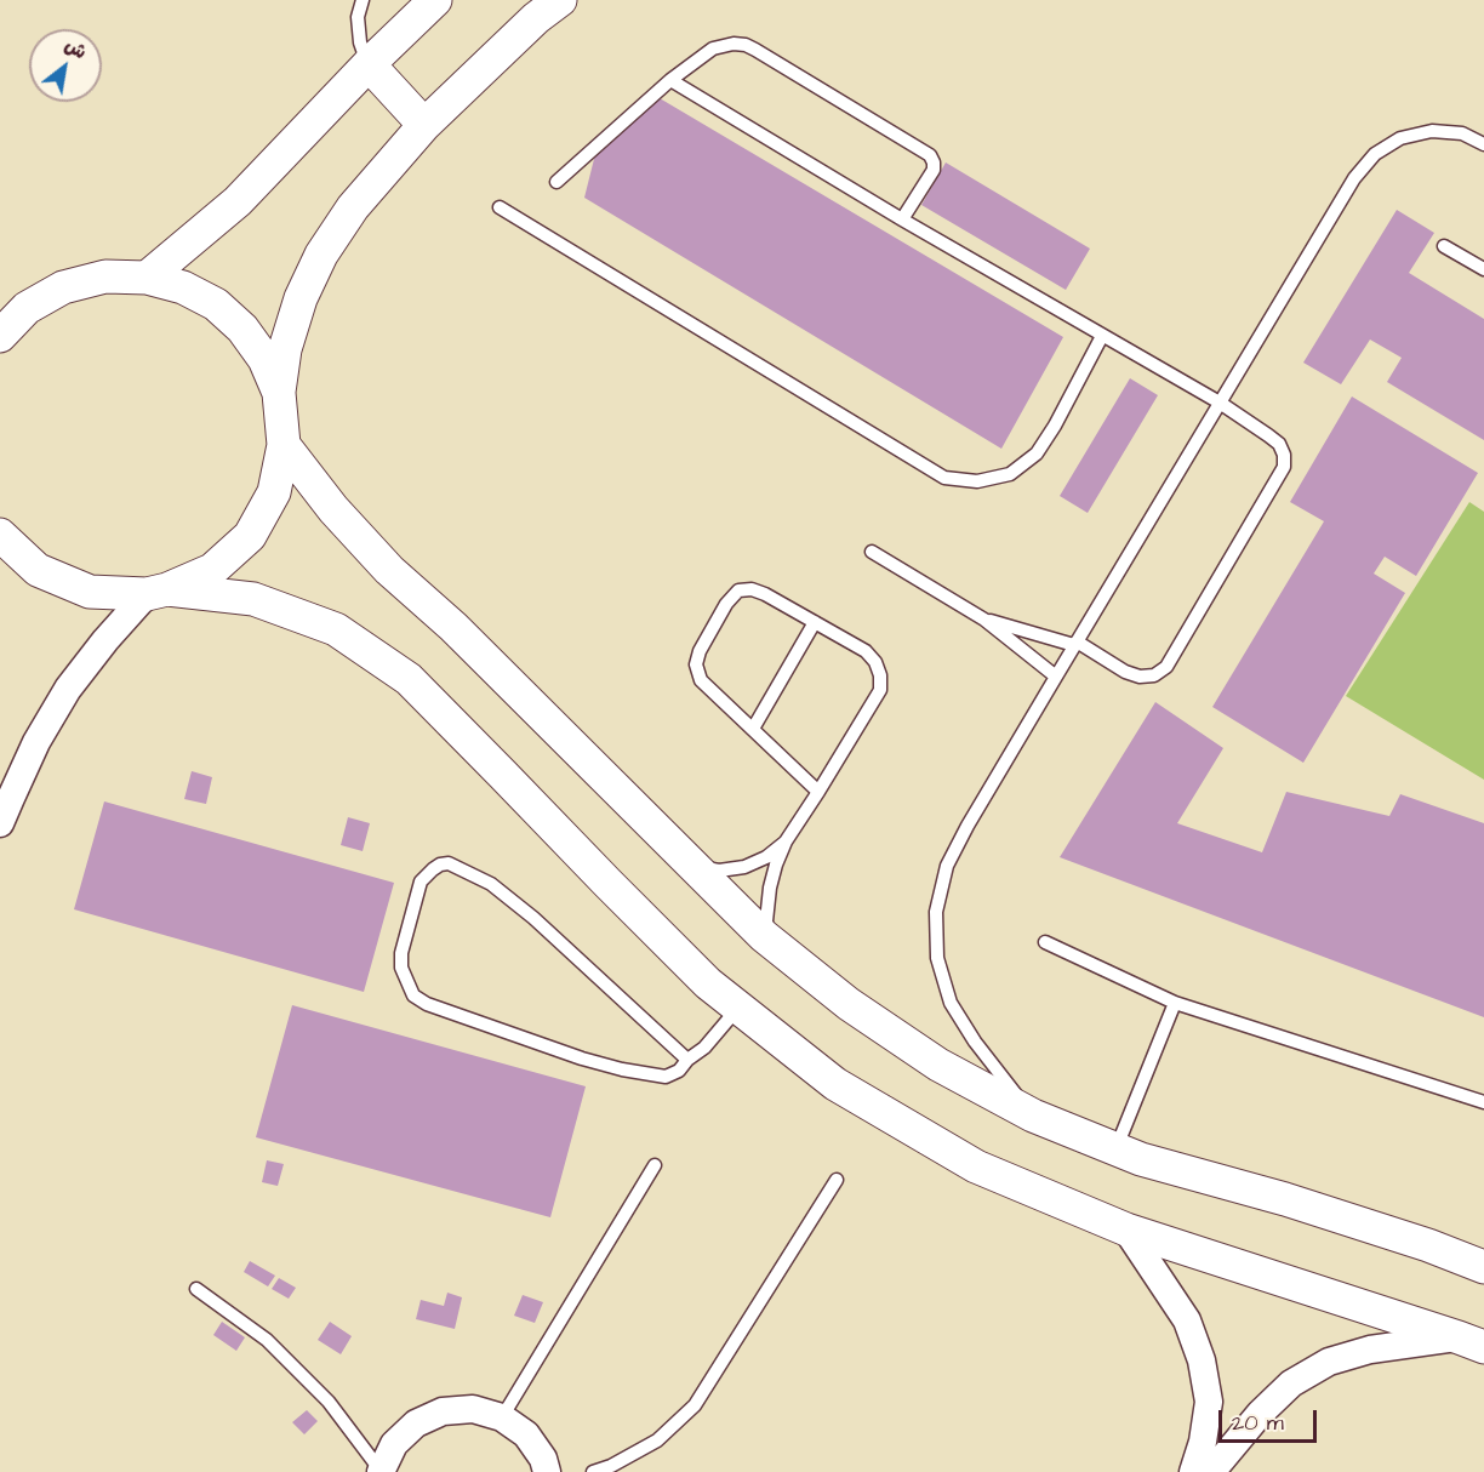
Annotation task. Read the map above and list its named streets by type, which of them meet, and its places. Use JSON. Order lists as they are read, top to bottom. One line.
{"scale_bar":"20 m","north":"top right"}
